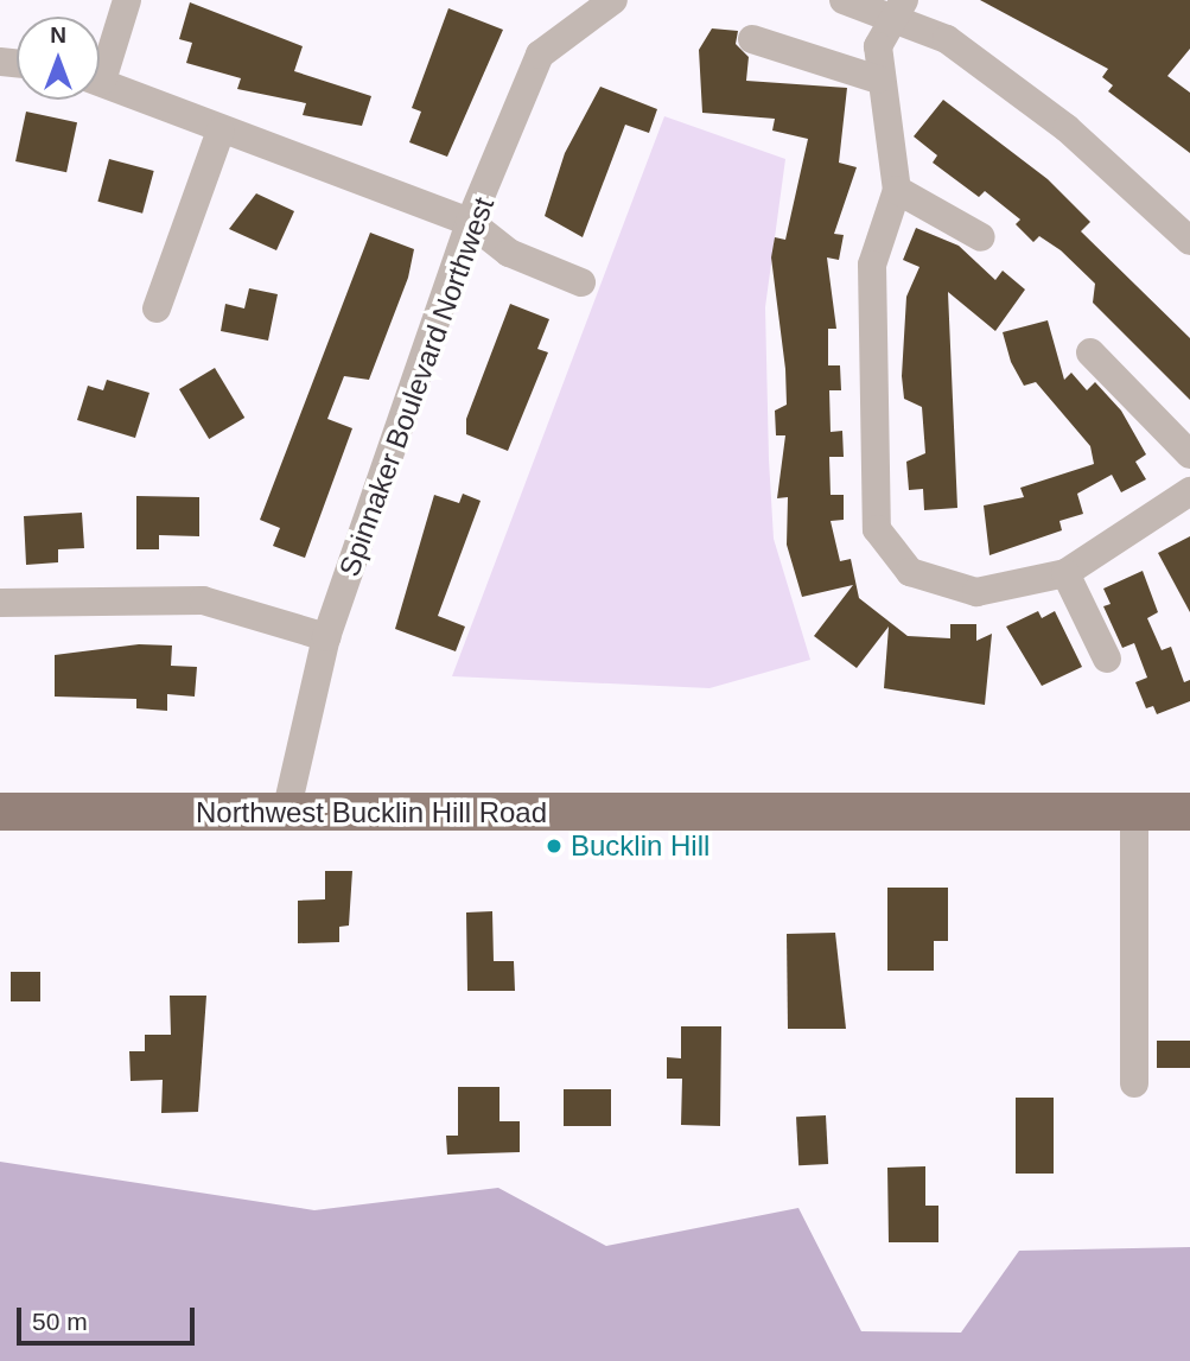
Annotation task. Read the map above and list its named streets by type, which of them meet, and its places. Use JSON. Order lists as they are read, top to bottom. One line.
{"streets":{"main road":["Northwest Bucklin Hill Road"],"street":["Spinnaker Boulevard Northwest"]},"crossings":[["Spinnaker Boulevard Northwest","Northwest Bucklin Hill Road"]],"places":["Bucklin Hill"],"scale_bar":"50 m","north":"top"}
